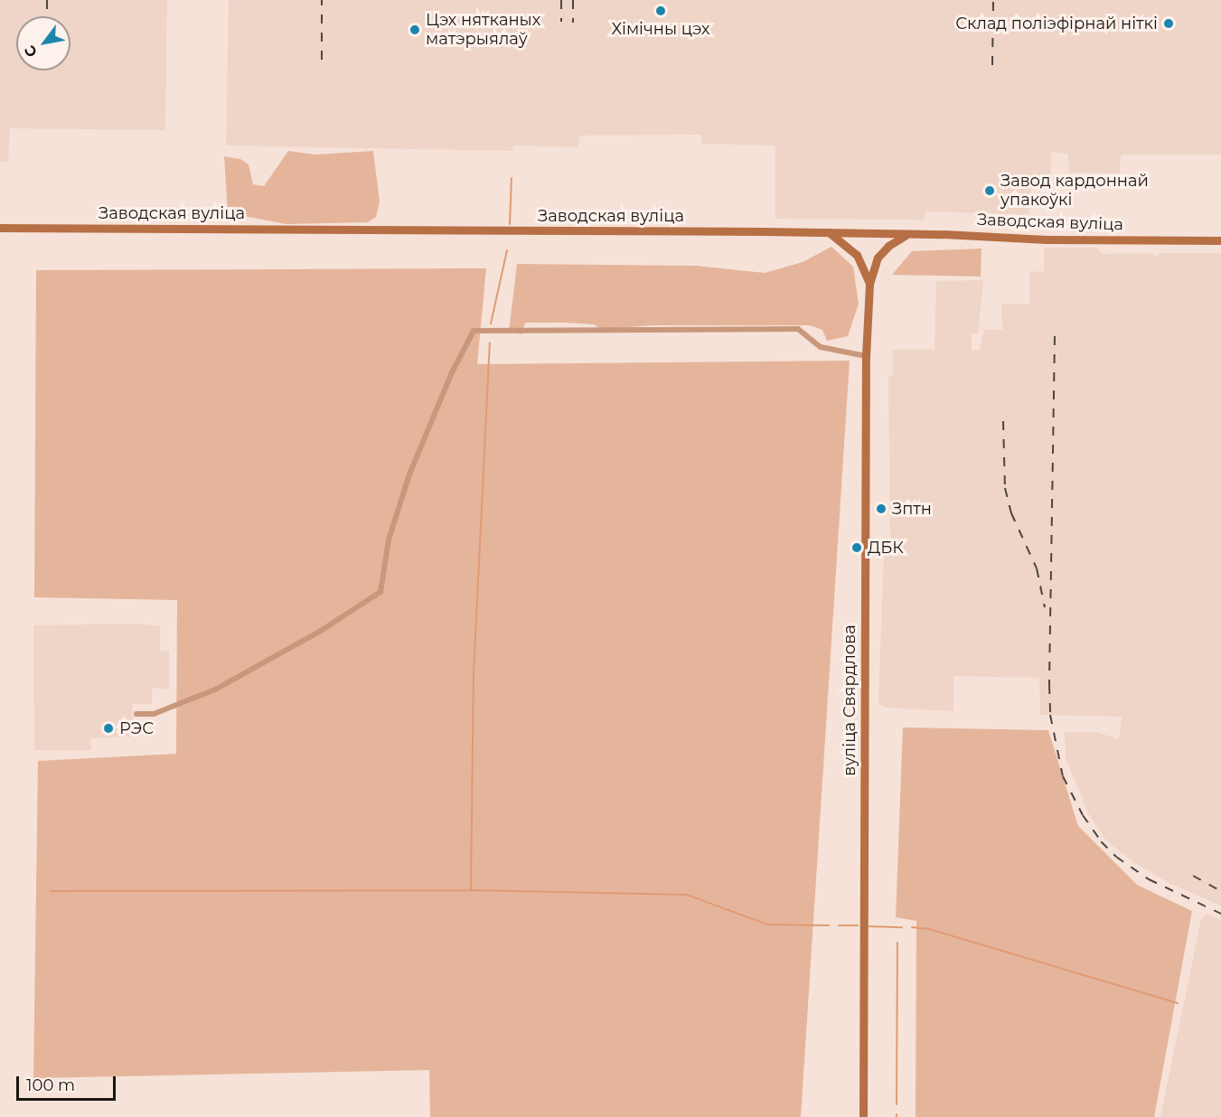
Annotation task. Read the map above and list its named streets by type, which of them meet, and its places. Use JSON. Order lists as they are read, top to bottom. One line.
{"streets":{"main road":["Заводская вуліца","вуліца Свярдлова"]},"places":["Хімічны цэх","Склад поліэфірнай ніткі","Цэх нятканых матэрыялаў","Завод кардоннай упакоўкі","Зптн","ДБК","РЭС"],"scale_bar":"100 m","north":"bottom left"}
